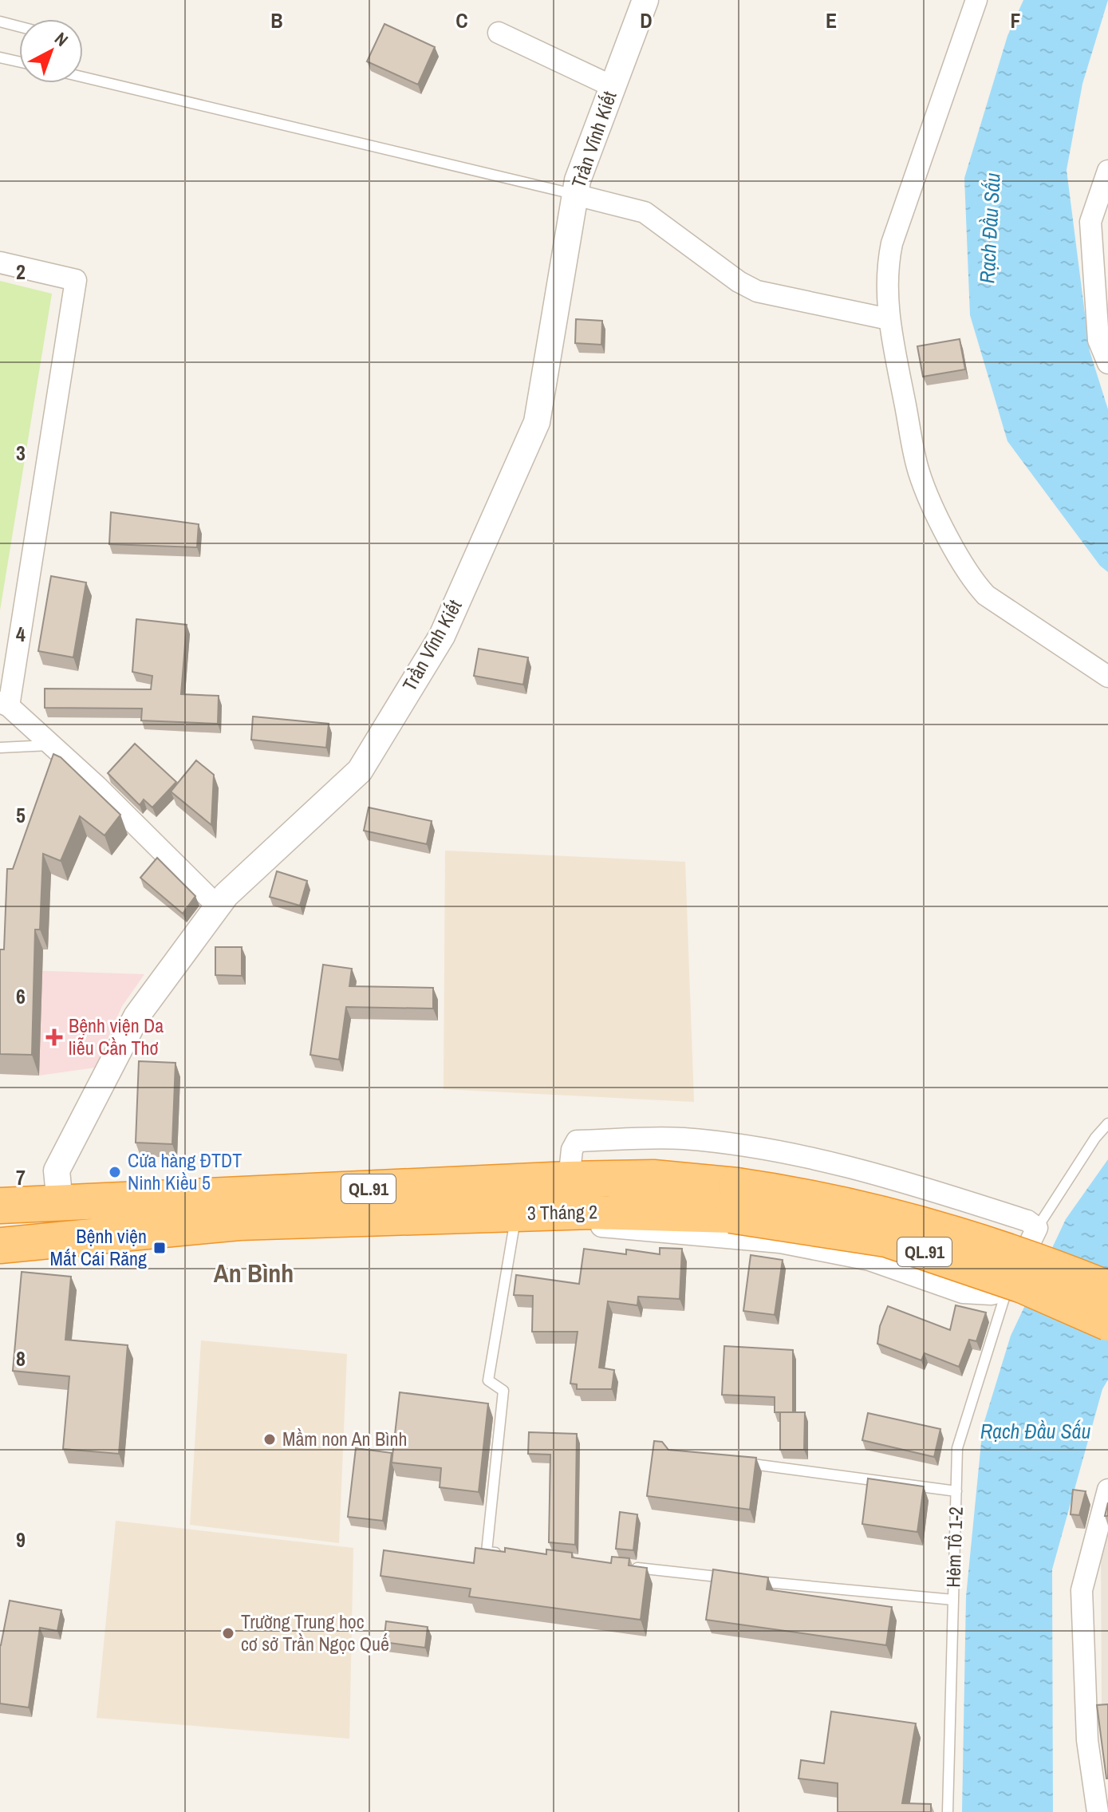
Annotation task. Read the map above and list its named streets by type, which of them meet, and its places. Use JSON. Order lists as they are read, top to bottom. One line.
{"streets":{"highway":["QL.91","3 Tháng 2"],"street":["Trần Vĩnh Kiết"],"lane":["Hẻm Tổ 1-2"]},"crossings":[["Trần Vĩnh Kiết","3 Tháng 2"]],"districts":["An Bình"],"water":["Rạch Đầu Sấu"],"places":{"health":["Bệnh viện Da liễu Cần Thơ"],"other":["Cửa hàng ĐTDT Ninh Kiều 5","Mầm non An Bình","Trường Trung học cơ sở Trần Ngọc Quế"],"transit":["Bệnh viện Mắt Cái Răng"]},"north":"top right","grid":{"columns":["B","C","D","E","F"],"rows":["2","3","4","5","6","7","8","9"]}}
